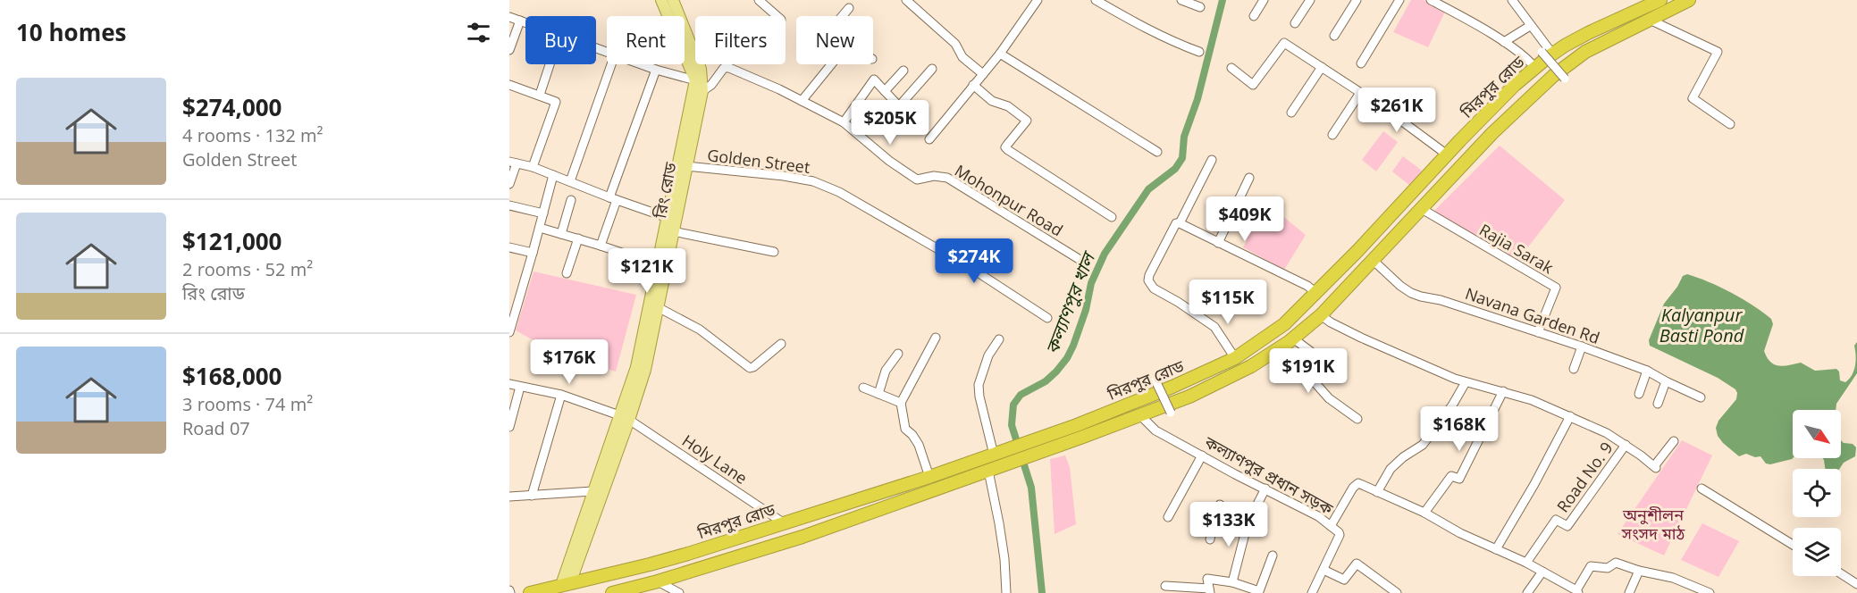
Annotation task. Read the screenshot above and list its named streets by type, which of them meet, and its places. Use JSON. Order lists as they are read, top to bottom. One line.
{"streets":{"highway":["মিরপুর রোড"],"main road":["রিং রোড"],"street":["Golden Street","Mohonpur Road","Rajia Sarak","Navana Garden Rd","Holy Lane","কল্যাণপুর প্রধান সড়ক","Road No. 9"]},"crossings":[["মিরপুর রোড","রিং রোড"],["মিরপুর রোড","Rajia Sarak"],["মিরপুর রোড","Navana Garden Rd"],["মিরপুর রোড","Holy Lane"],["মিরপুর রোড","কল্যাণপুর প্রধান সড়ক"],["Golden Street","রিং রোড"],["রিং রোড","Mohonpur Road"],["রিং রোড","Holy Lane"],["Rajia Sarak","Navana Garden Rd"],["কল্যাণপুর প্রধান সড়ক","Road No. 9"]],"water":["কল্যাণপুর খাল","Kalyanpur Basti Pond"],"parks":["অনুশীলন সংসদ মাঠ"],"north":"bottom right","page":{"heading":"10 homes","chip":["Buy","Rent","Filters","New"],"list":[{"name":"$274,000","note":"4 rooms · 132 m² · Golden Street"},{"name":"$121,000","note":"2 rooms · 52 m² · রিং রোড"},{"name":"$168,000","note":"3 rooms · 74 m² · Road 07"}],"price":["$261K","$205K","$409K","$274K","$121K","$115K","$176K","$191K","$168K","$133K"]}}
